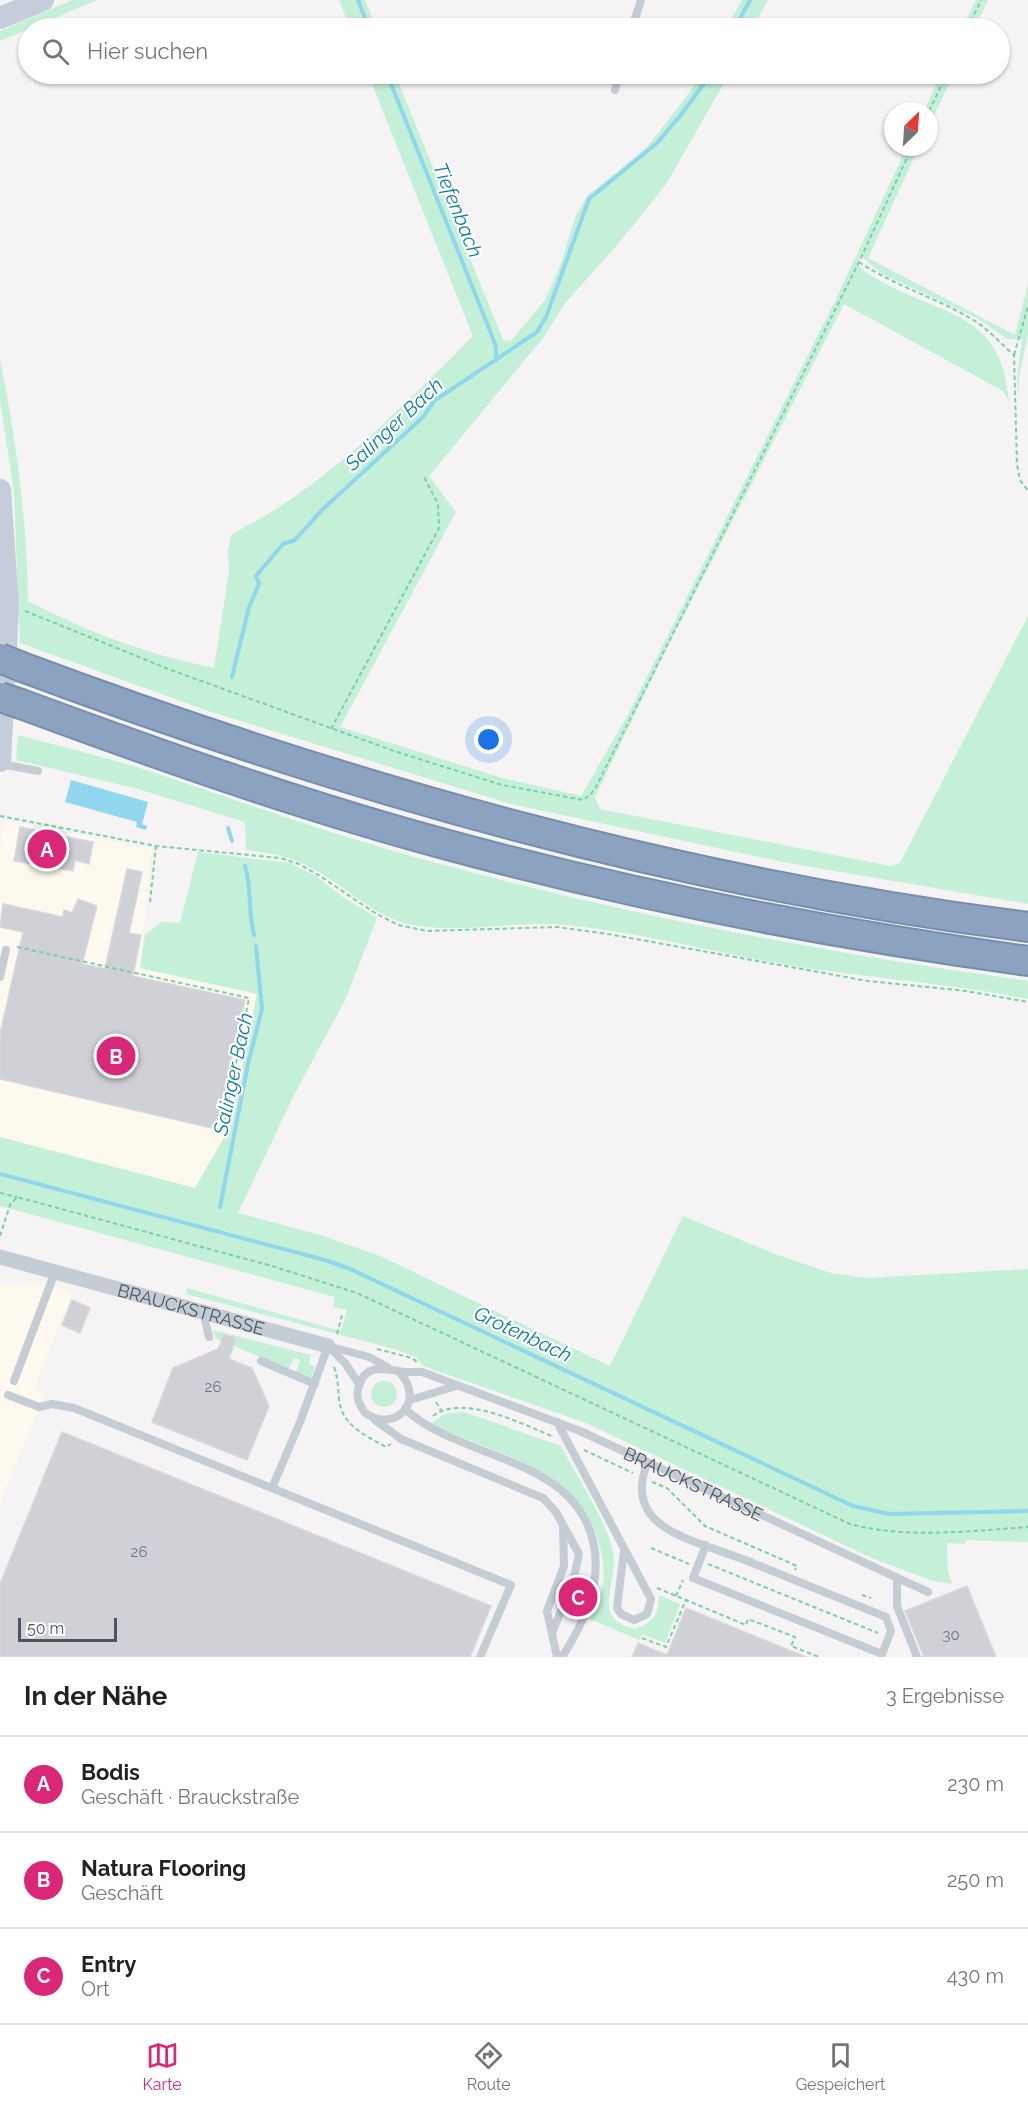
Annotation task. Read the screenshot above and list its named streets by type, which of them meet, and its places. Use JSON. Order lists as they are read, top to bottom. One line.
{"streets":{"street":["BRAUCKSTRASSE"]},"water":["Tiefenbach","Salinger Bach","Grotenbach"],"house_numbers":["26","26","30"],"scale_bar":"50 m","north":"top right","page":{"search":"Hier suchen","pins":["A","B","C"],"scale":"50 m","heading":["In der Nähe","3 Ergebnisse"],"list":[{"mark":"A","name":"Bodis","note":"Geschäft · Brauckstraße","value":"230 m"},{"mark":"B","name":"Natura Flooring","note":"Geschäft","value":"250 m"},{"mark":"C","name":"Entry","note":"Ort","value":"430 m"}],"nav":["Karte","Route","Gespeichert"]}}
